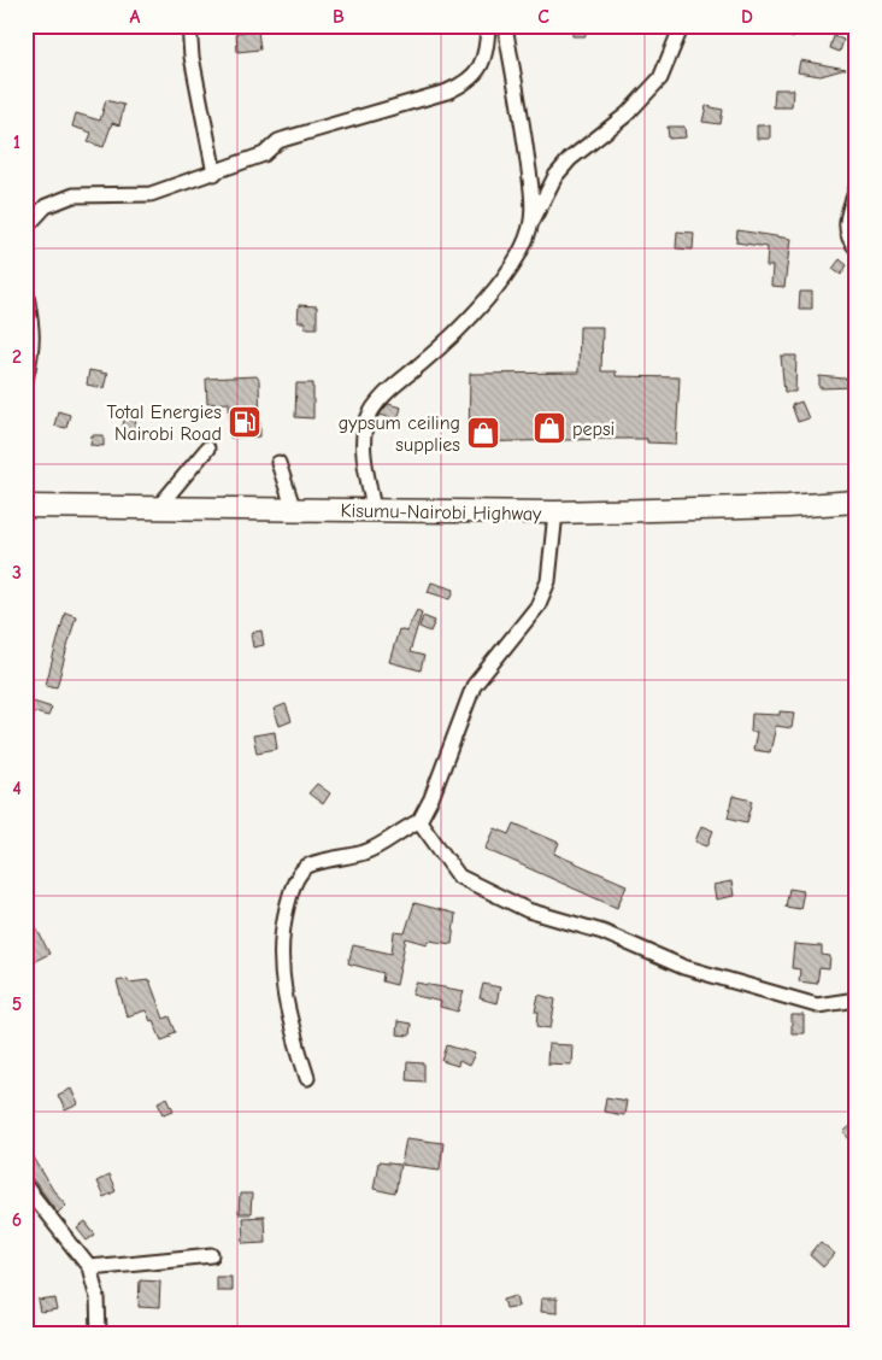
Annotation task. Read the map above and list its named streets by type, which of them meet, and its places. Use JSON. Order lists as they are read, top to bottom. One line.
{"streets":{"highway":["Kisumu-Nairobi Highway"]},"places":{"fuel station":["Total Energies Nairobi Road"],"shop":["pepsi","gypsum ceiling supplies"]},"grid":{"columns":["A","B","C","D"],"rows":["1","2","3","4","5","6"]}}
